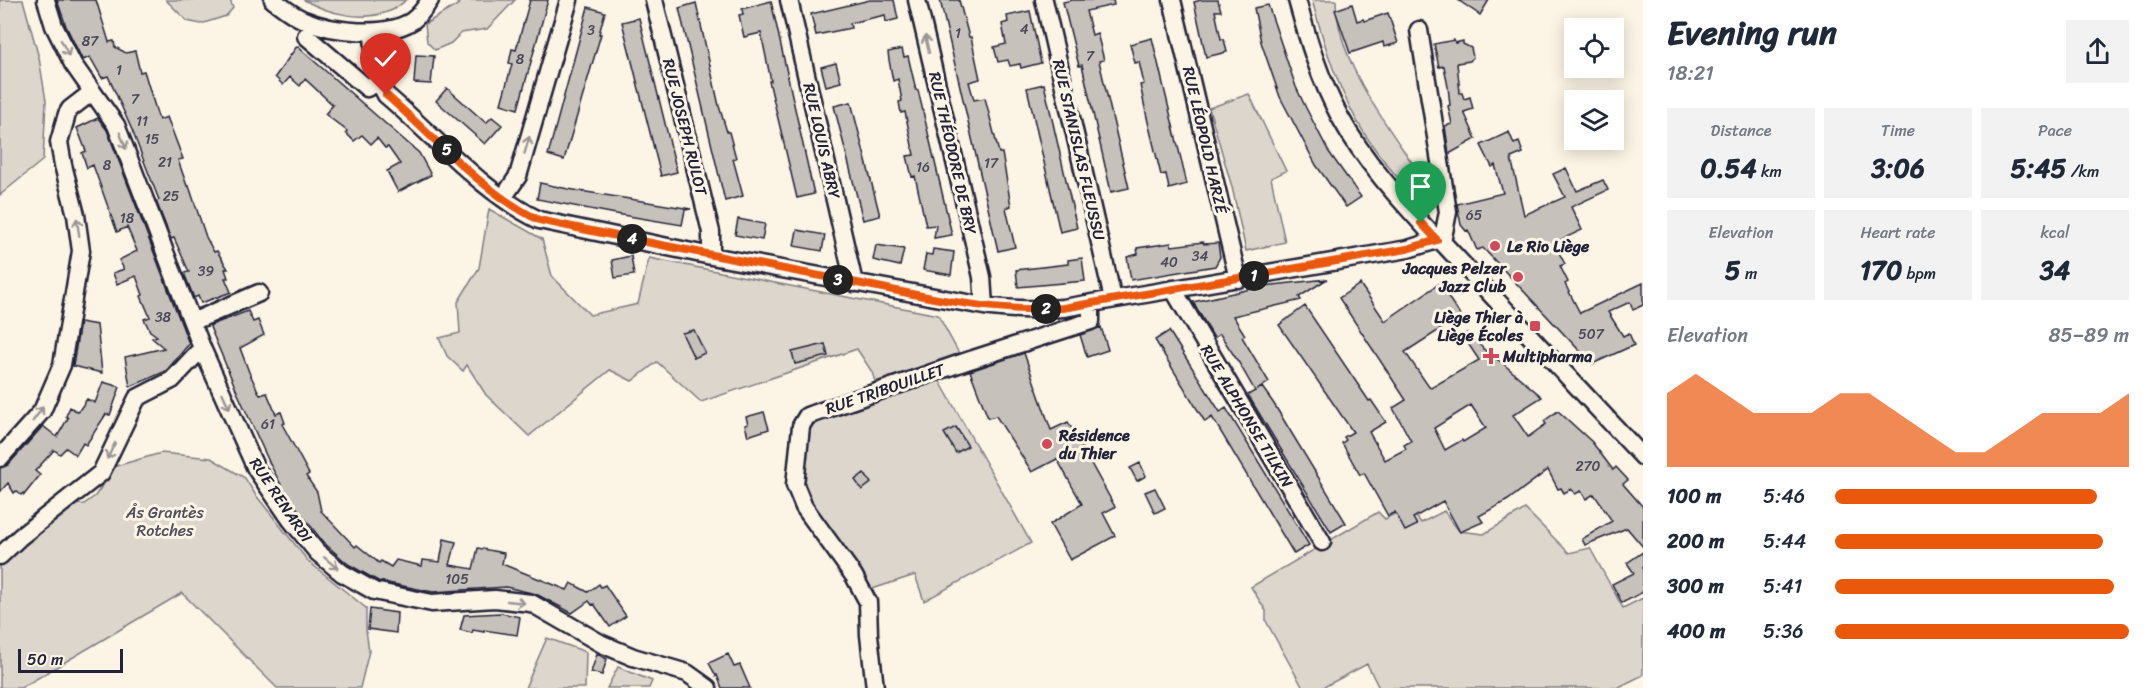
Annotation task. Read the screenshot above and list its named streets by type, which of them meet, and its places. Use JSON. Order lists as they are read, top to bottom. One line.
{"streets":{"street":["RUE JOSEPH RULOT","RUE LÉOPOLD HARZÉ","RUE LOUIS ABRY","RUE STANISLAS FLEUSSU","RUE THÉODORE DE BRY","RUE TRIBOUILLET","RUE ALPHONSE TILKIN","RUE RENARDI"]},"one_way":["RUE THÉODORE DE BRY","RUE RENARDI"],"parks":["Ås Grantès Rotches"],"places":{"other":["Le Rio Liège","Jacques Pelzer Jazz Club","Résidence du Thier"],"transit":["Liège Thier à Liège Écoles"],"health":["Multipharma"]},"house_numbers":["4","3","1","87","7","8","1","7","11","15","21","17","8","16","25","65","18","34","40","39","38","507","61","270","105"],"scale_bar":"50 m","page":{"heading":["Evening run","18:21"],"stats":[["Distance","0.54 km"],["Time","3:06"],["Pace","5:45 /km"],["Elevation","5 m"],["Heart rate","170 bpm"],["kcal","34"]],"pins":["5","4","1","3","2"],"chart":["Elevation","85–89 m"],"list":[{"name":"100 m","note":"5:46"},{"name":"200 m","note":"5:44"},{"name":"300 m","note":"5:41"},{"name":"400 m","note":"5:36"}],"scale":"50 m"}}
